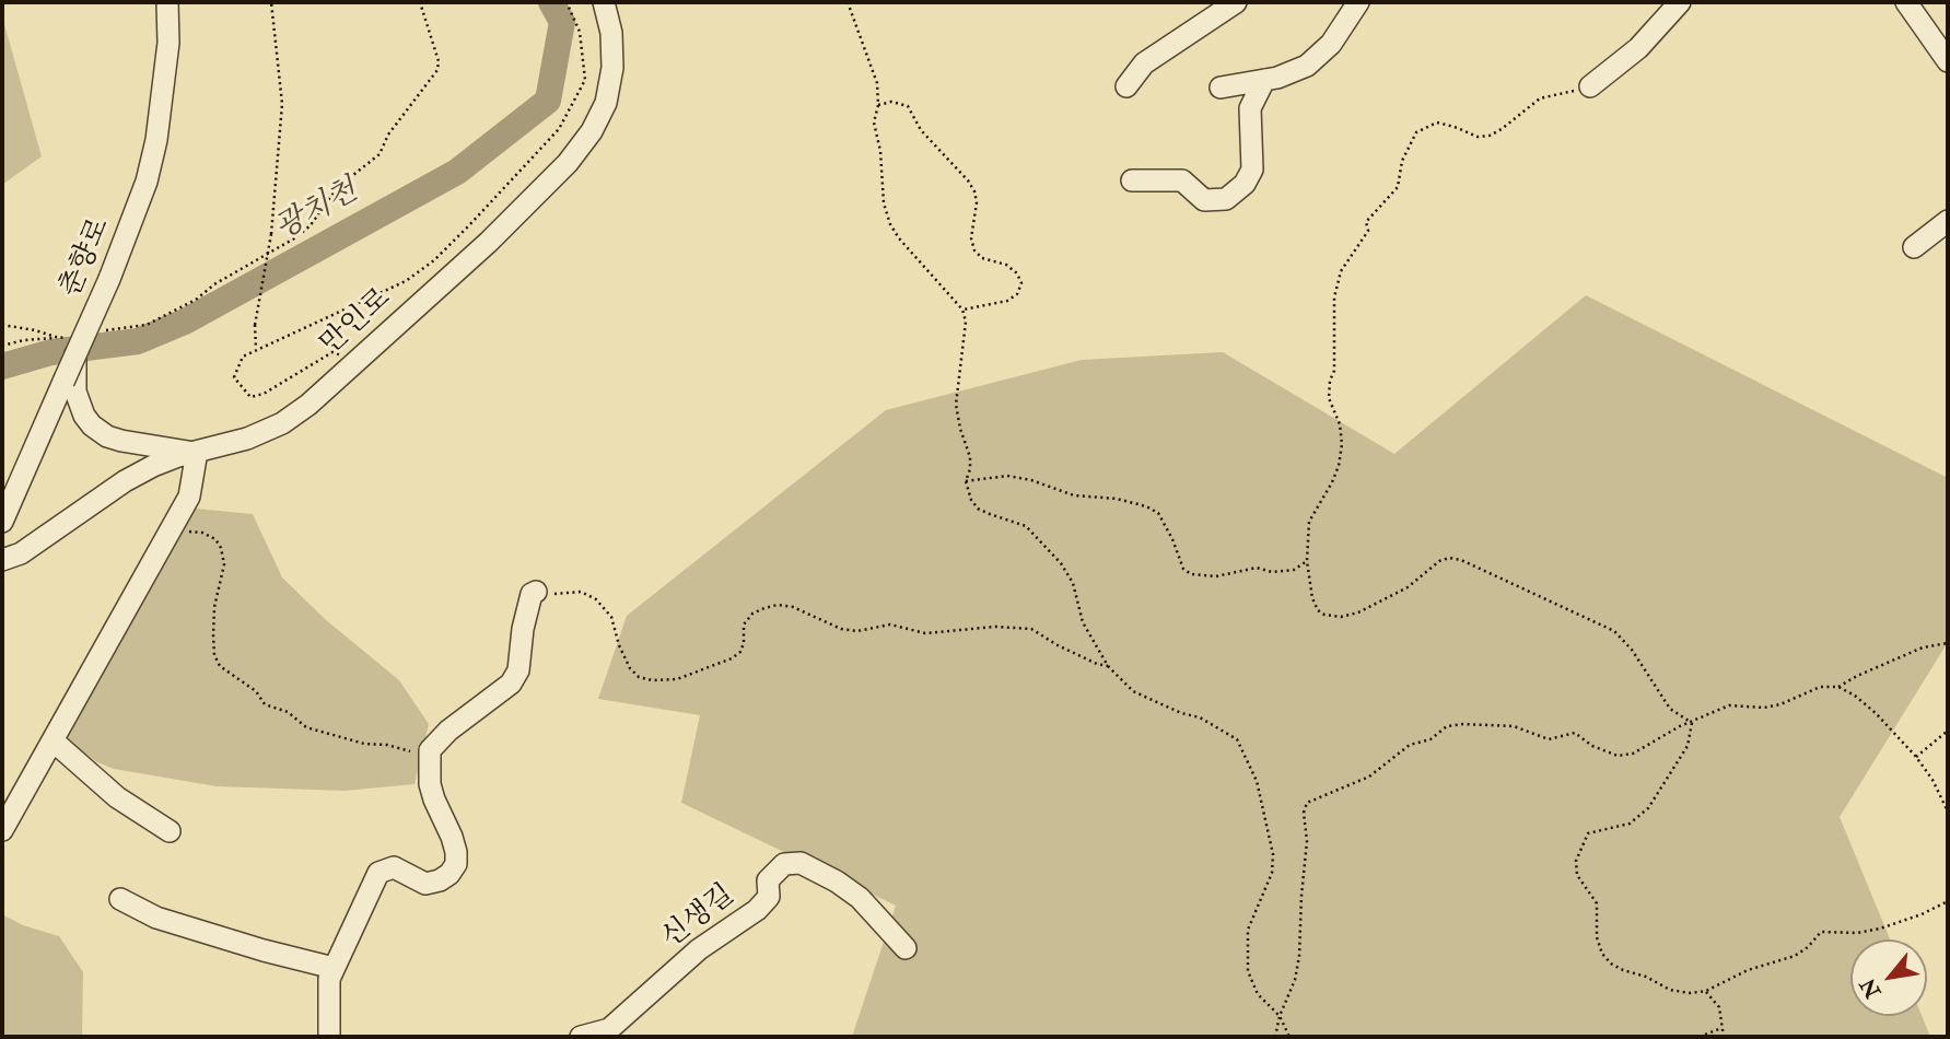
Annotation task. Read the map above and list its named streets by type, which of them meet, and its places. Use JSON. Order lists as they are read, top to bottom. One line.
{"streets":{"street":["춘향로","만인로","신생길"]},"water":["광치천"],"north":"bottom left"}
